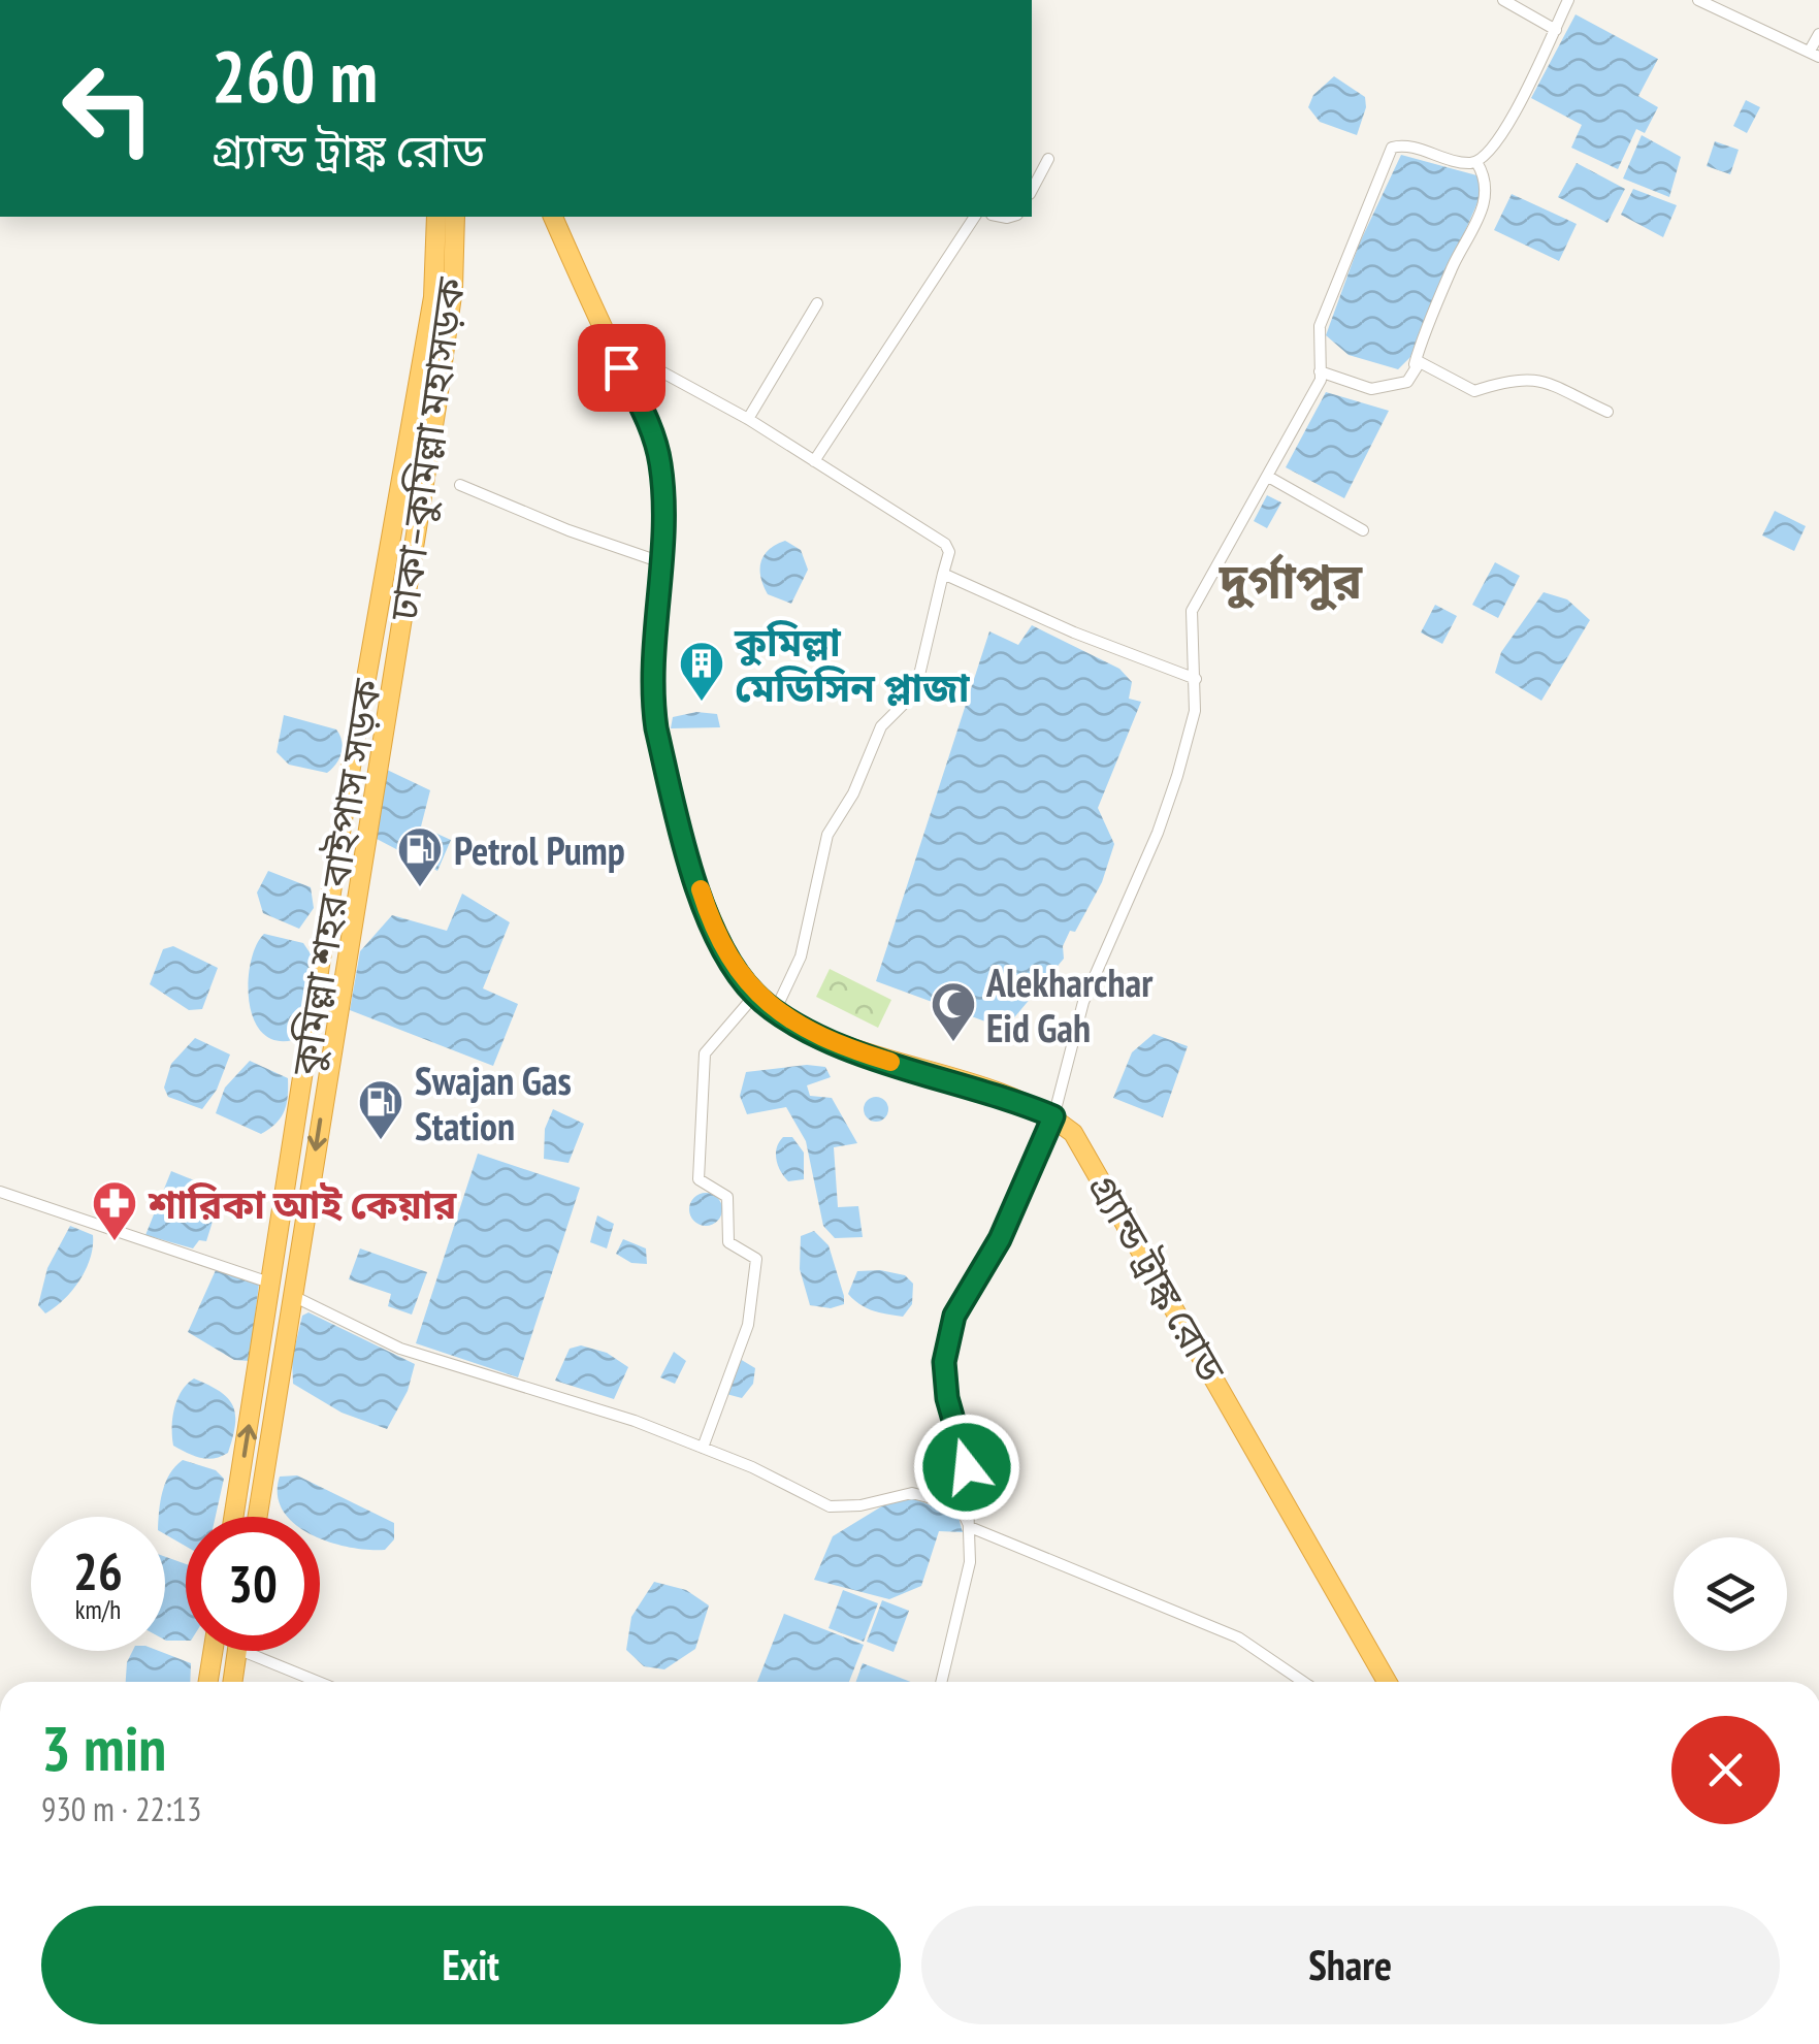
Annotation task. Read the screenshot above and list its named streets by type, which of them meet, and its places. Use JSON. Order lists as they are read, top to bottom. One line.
{"streets":{"highway":["ঢাকা–কুমিল্লা মহাসড়ক","কুমিল্লা শহর বাইপাস সড়ক","গ্র্যান্ড ট্রাঙ্ক রোড"]},"one_way":["ঢাকা–কুমিল্লা মহাসড়ক"],"districts":["দুর্গাপুর"],"places":{"building":["কুমিল্লা মেডিসিন প্লাজা"],"fuel station":["Petrol Pump","Swajan Gas Station"],"mosque":["Alekharchar Eid Gah"],"pharmacy":["শারিকা আই কেয়ার"]},"page":{"turn":["260 m","গ্র্যান্ড ট্রাঙ্ক রোড"],"speed":"26 km/h","limit":"30","heading":["3 min","930 m · 22:13"],"buttons":["Exit","Share"]}}
